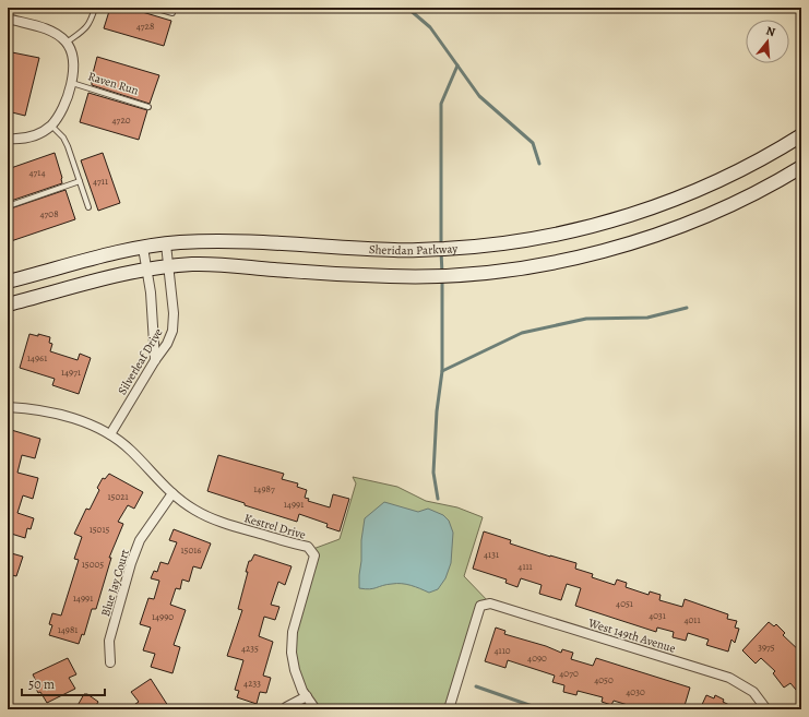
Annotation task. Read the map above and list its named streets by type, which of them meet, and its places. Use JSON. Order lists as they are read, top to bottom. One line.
{"streets":{"main road":["Sheridan Parkway"],"street":["Raven Run","Silverleaf Drive","Kestrel Drive","Blue Jay Court","West 149th Avenue"]},"crossings":[["Sheridan Parkway","Silverleaf Drive"],["Silverleaf Drive","Kestrel Drive"],["Kestrel Drive","Blue Jay Court"]],"house_numbers":["4728","4720","4714","4711","4708","14961","14971","14987","15021","14991","15015","15016","4131","15005","4111","14991","4051","4031","14990","4011","14981","3975","4235","4110","4090","4070","4050","4233","4030"],"scale_bar":"50 m","north":"top"}
